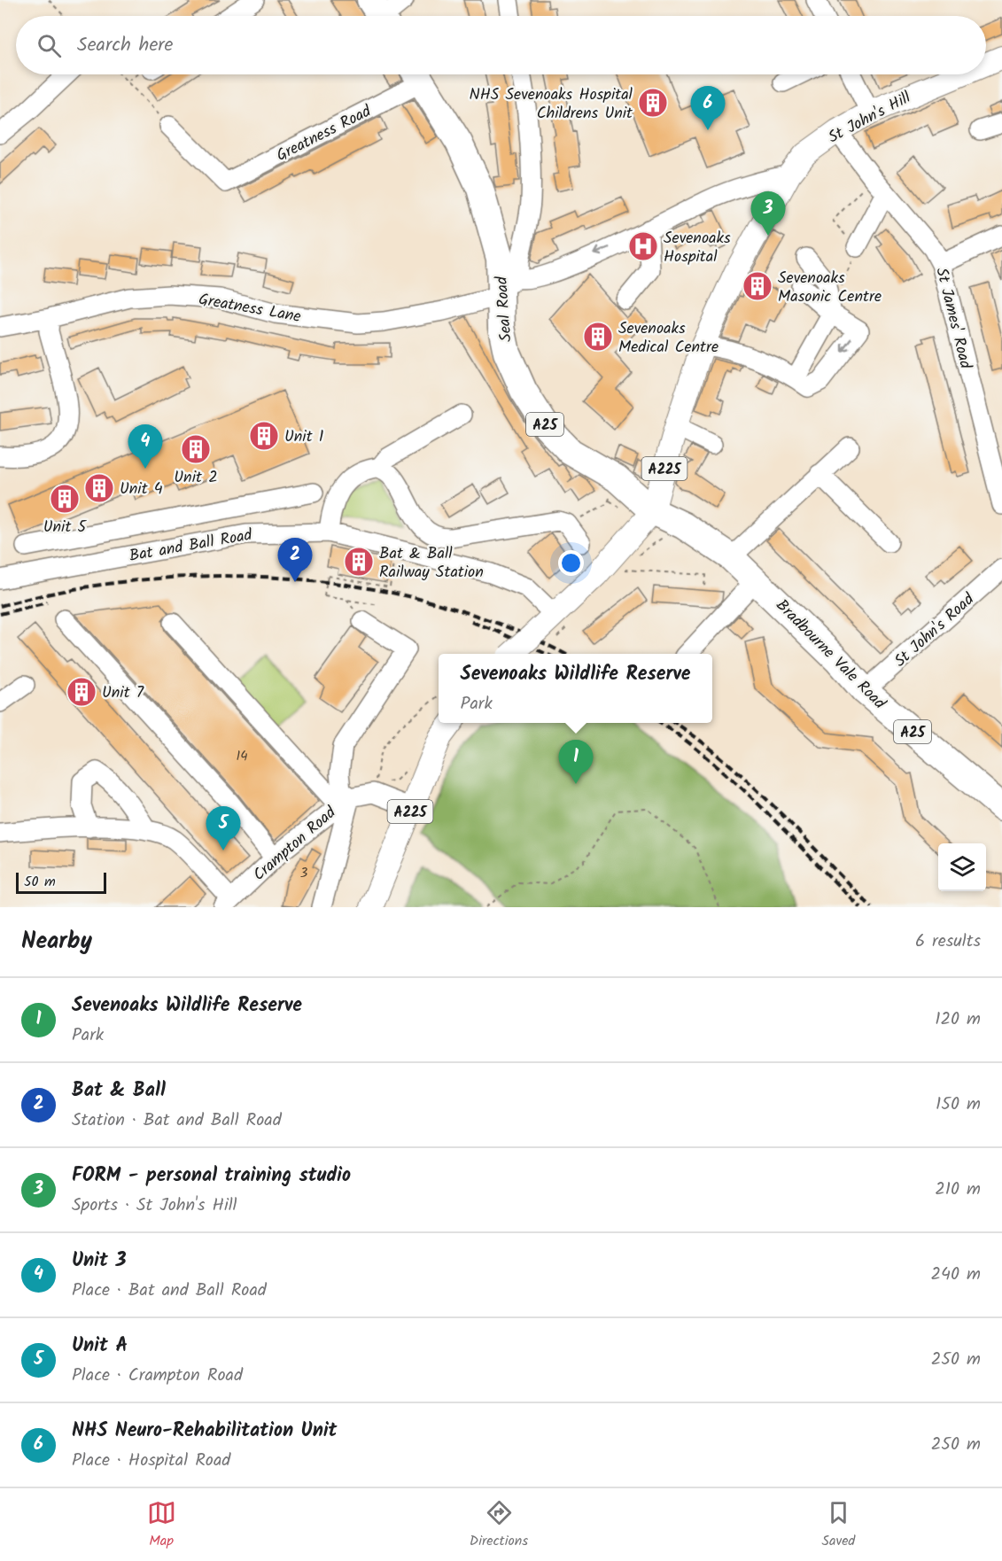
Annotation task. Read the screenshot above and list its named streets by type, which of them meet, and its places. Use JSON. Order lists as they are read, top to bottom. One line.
{"streets":{"highway":["Seal Road","A25","Bradbourne Vale Road"],"main road":["St John's Hill","A225"],"street":["Greatness Road","Greatness Lane","St James' Road","Bat and Ball Road","St John's Road","Crampton Road"]},"crossings":[["St John's Hill","Greatness Lane"],["St John's Hill","Seal Road"],["St John's Hill","St James' Road"],["St John's Hill","A225"],["St John's Hill","Bradbourne Vale Road"],["Greatness Lane","Seal Road"],["Seal Road","A225"],["Seal Road","Bradbourne Vale Road"],["A225","Bat and Ball Road"],["A225","Bradbourne Vale Road"],["St John's Road","Bradbourne Vale Road"]],"places":{"building":["NHS Sevenoaks Hospital Childrens Unit","Sevenoaks Masonic Centre","Sevenoaks Medical Centre","Unit 1","Unit 2","Unit 4","Unit 5","Bat & Ball Railway Station","Unit 7"],"hospital":["Sevenoaks Hospital"]},"house_numbers":["14","3"],"scale_bar":"50 m","page":{"search":"Search here","pins":["6","3","4","2","1","5"],"popup":["Sevenoaks Wildlife Reserve","Park"],"scale":"50 m","heading":["Nearby","6 results"],"list":[{"mark":"1","name":"Sevenoaks Wildlife Reserve","note":"Park","value":"120 m"},{"mark":"2","name":"Bat & Ball","note":"Station · Bat and Ball Road","value":"150 m"},{"mark":"3","name":"FORM - personal training studio","note":"Sports · St John's Hill","value":"210 m"},{"mark":"4","name":"Unit 3","note":"Place · Bat and Ball Road","value":"240 m"},{"mark":"5","name":"Unit A","note":"Place · Crampton Road","value":"250 m"},{"mark":"6","name":"NHS Neuro-Rehabilitation Unit","note":"Place · Hospital Road","value":"250 m"}],"nav":["Map","Directions","Saved"]}}
